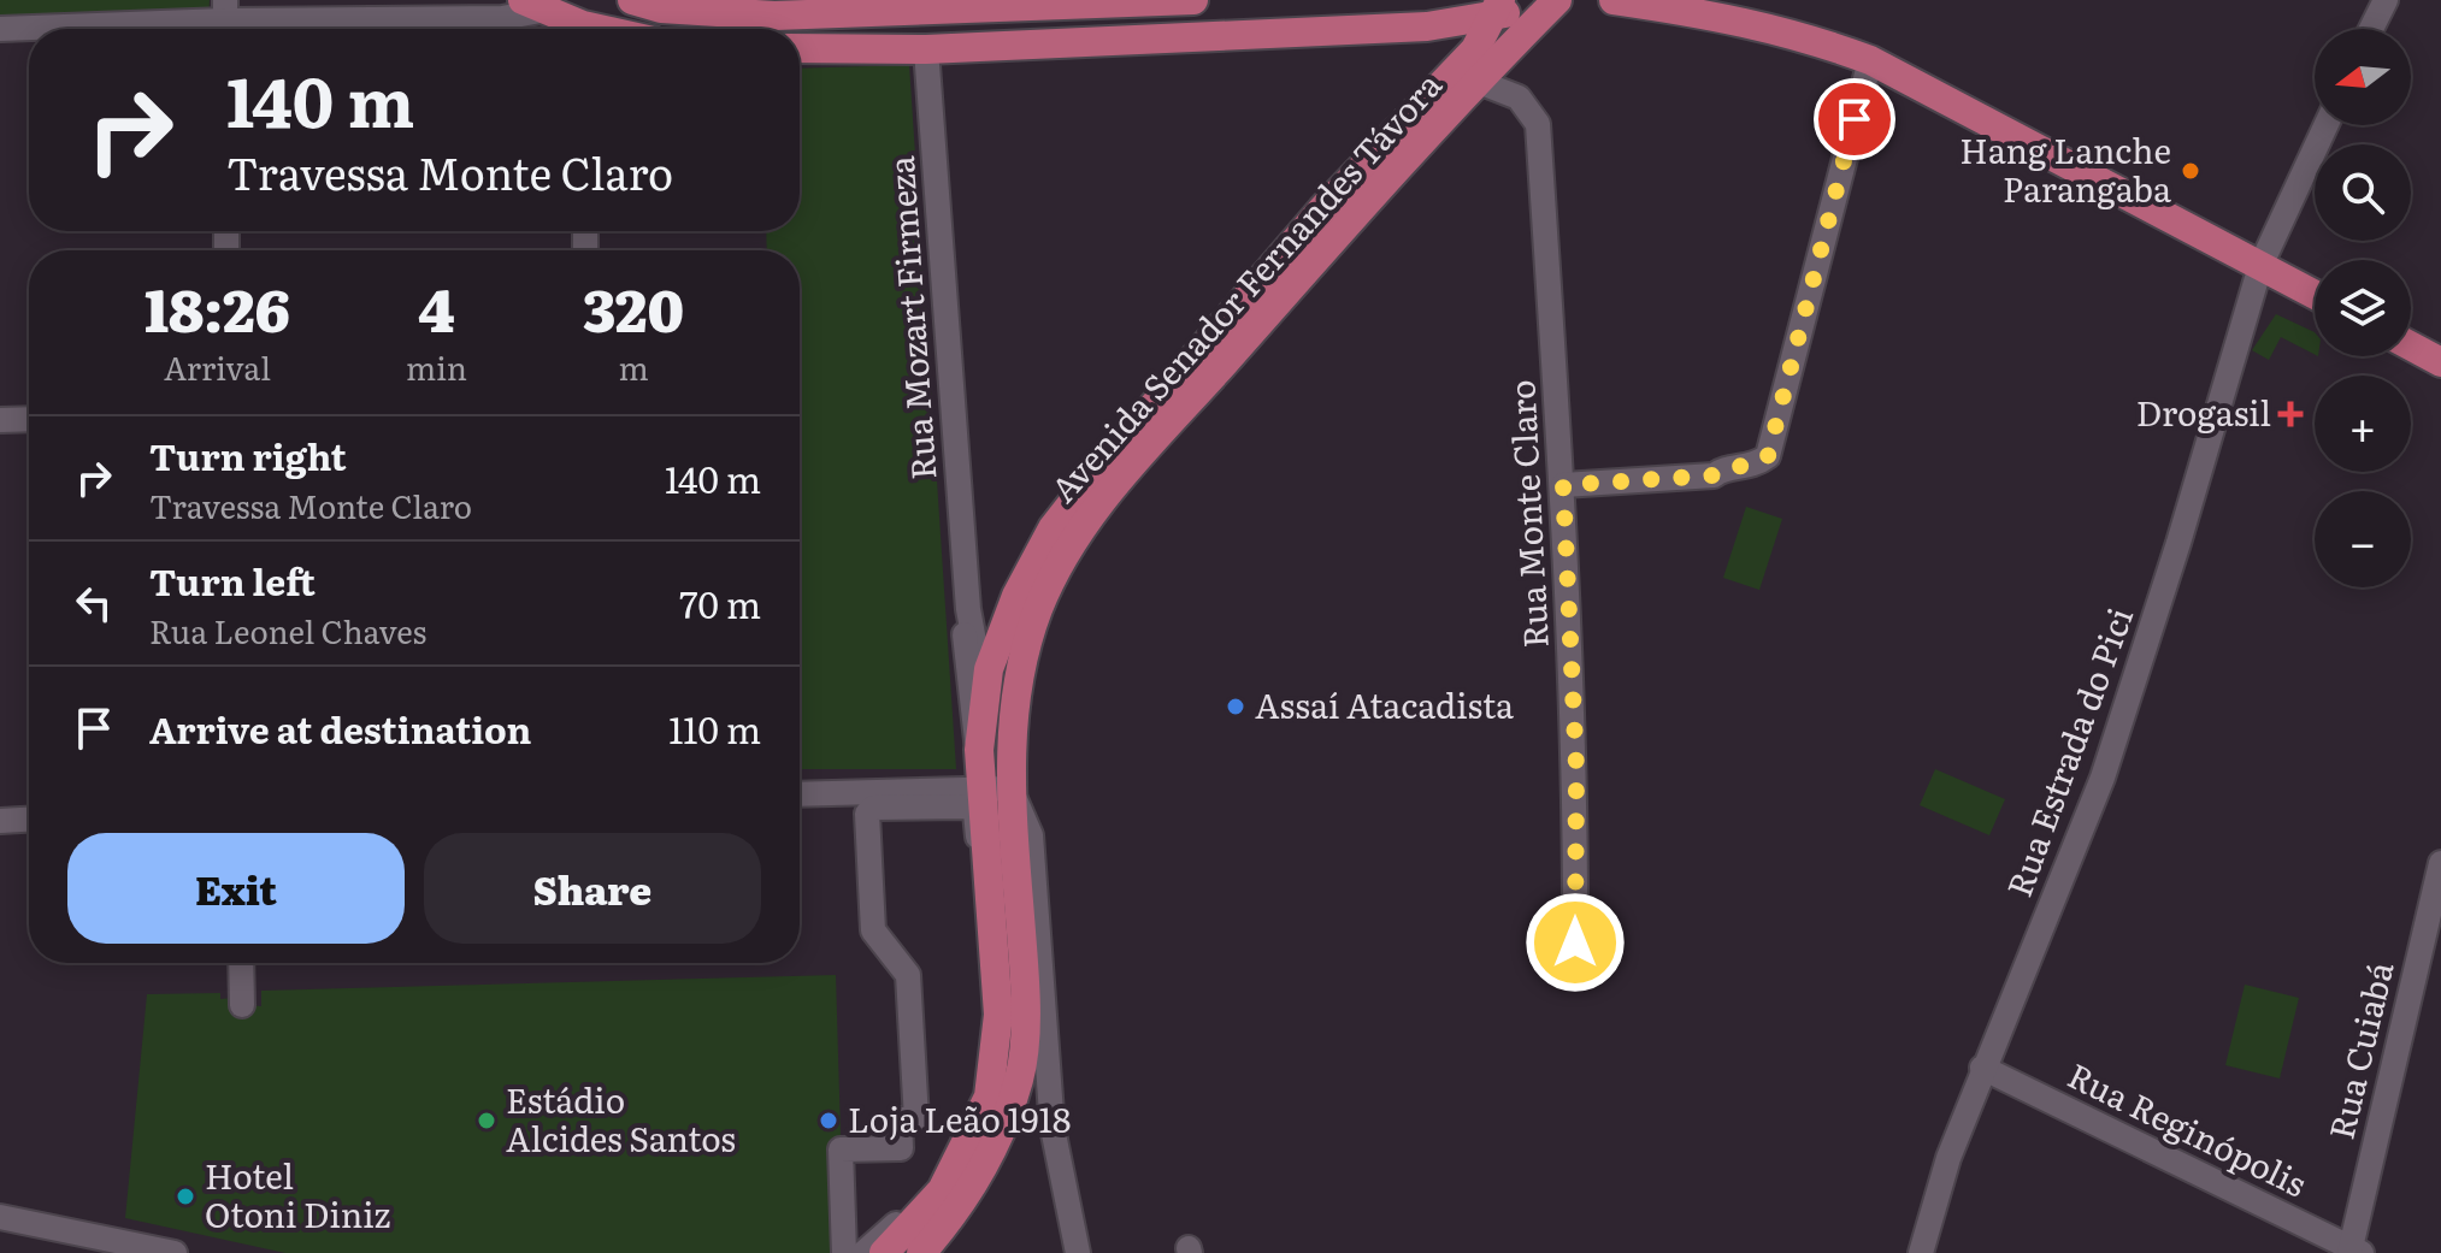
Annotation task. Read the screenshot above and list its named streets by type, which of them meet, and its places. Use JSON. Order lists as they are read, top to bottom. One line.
{"streets":{"main road":["Avenida Senador Fernandes Távora"],"street":["Rua Mozart Firmeza","Rua Monte Claro","Rua Estrada do Pici","Rua Cuiabá","Rua Reginópolis"]},"crossings":[["Avenida Senador Fernandes Távora","Rua Mozart Firmeza"],["Avenida Senador Fernandes Távora","Rua Monte Claro"],["Rua Estrada do Pici","Rua Reginópolis"],["Rua Cuiabá","Rua Reginópolis"]],"places":{"other":["Hang Lanche Parangaba","Assaí Atacadista","Estádio Alcides Santos","Loja Leão 1918","Hotel Otoni Diniz"],"health":["Drogasil"]},"north":"left","page":{"map_buttons":["+","−"],"turn":["140 m","Travessa Monte Claro"],"eta":["18:26","Arrival","4","min","320","m"],"list":[{"name":"Turn right","note":"Travessa Monte Claro","value":"140 m"},{"name":"Turn left","note":"Rua Leonel Chaves","value":"70 m"},{"name":"Arrive at destination","value":"110 m"}],"buttons":["Exit","Share"]}}
